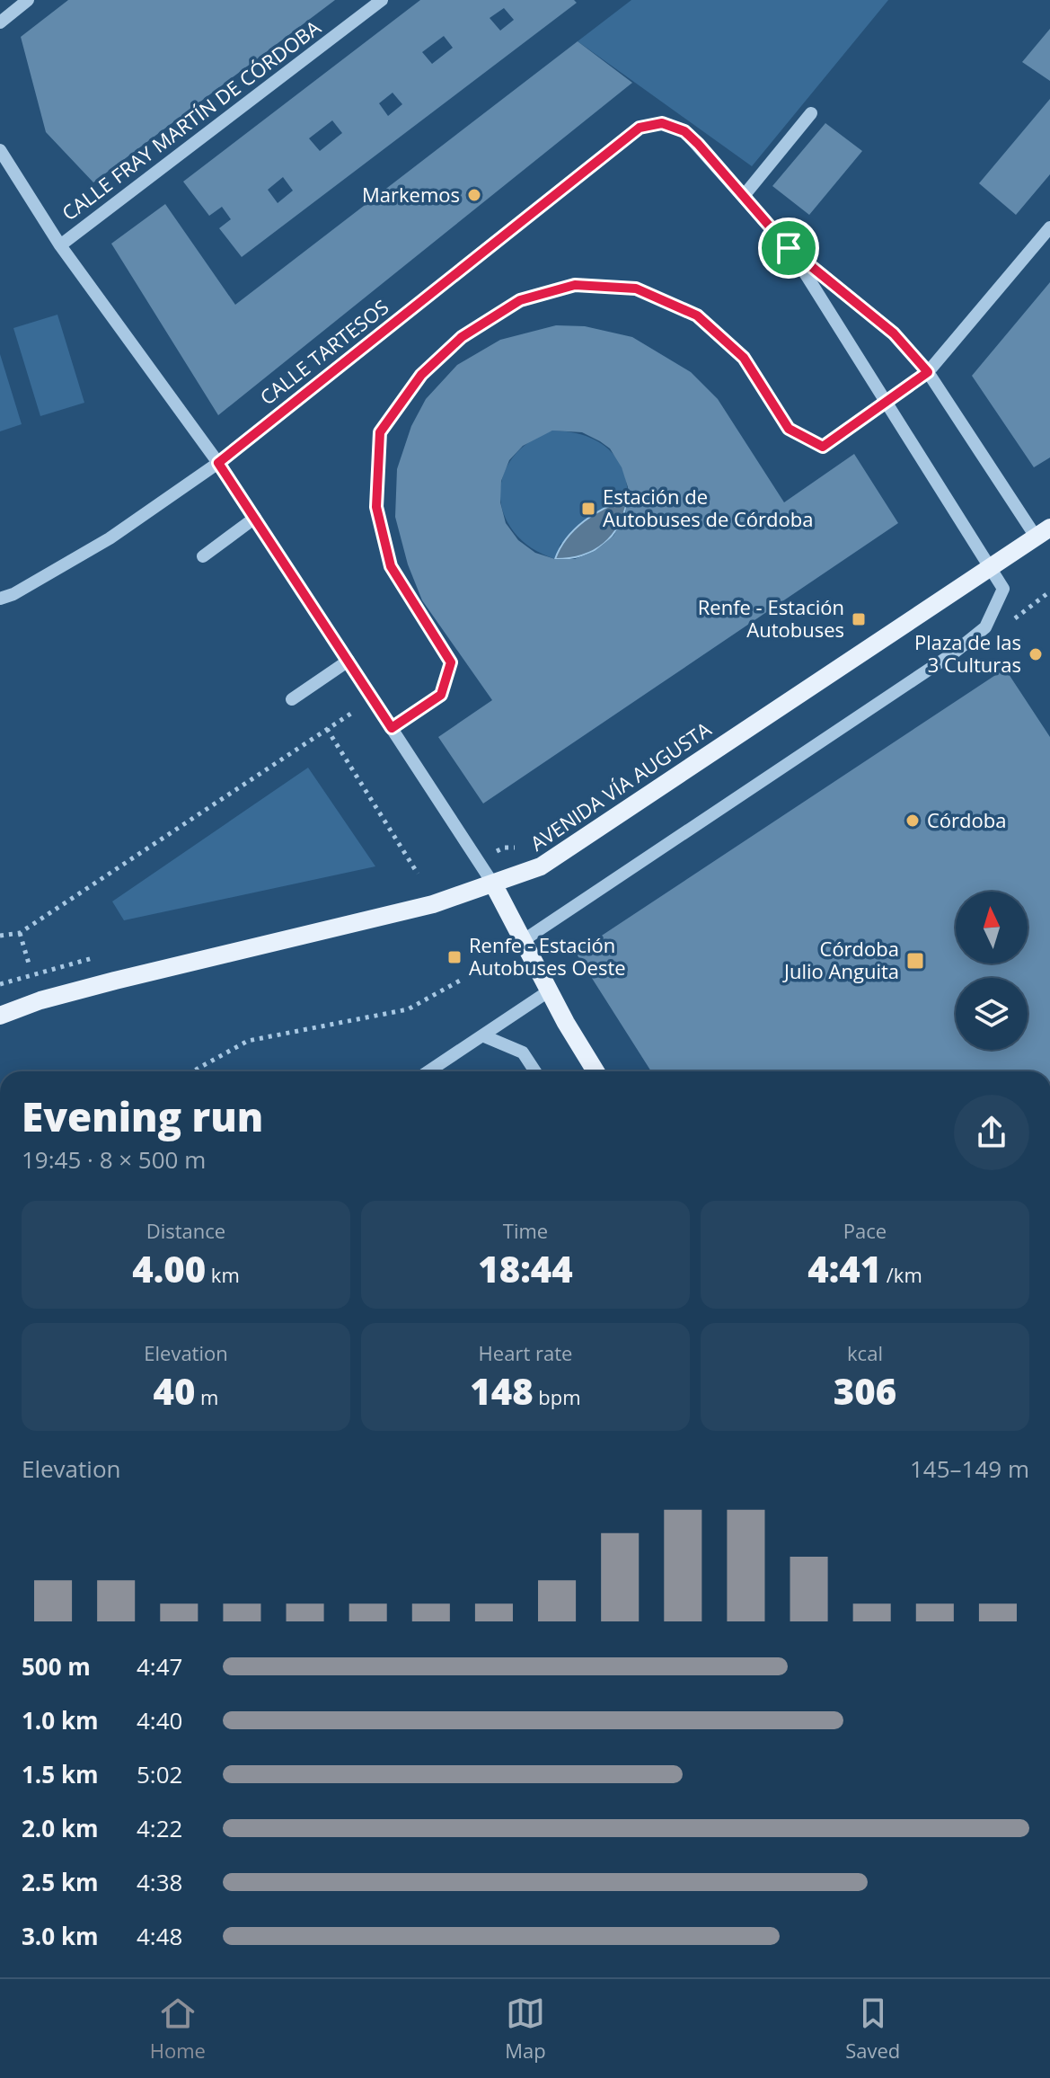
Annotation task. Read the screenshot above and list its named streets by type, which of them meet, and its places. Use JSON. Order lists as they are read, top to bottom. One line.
{"streets":{"main road":["AVENIDA VÍA AUGUSTA"],"street":["CALLE FRAY MARTÍN DE CÓRDOBA","CALLE TARTESOS"]},"places":{"other":["Markemos","Plaza de las 3 Culturas","Córdoba"],"transit":["Estación de Autobuses de Córdoba","Renfe - Estación Autobuses","Renfe - Estación Autobuses Oeste","Córdoba Julio Anguita"]},"north":"top","page":{"heading":["Evening run","19:45 · 8 × 500 m"],"stats":[["Distance","4.00 km"],["Time","18:44"],["Pace","4:41 /km"],["Elevation","40 m"],["Heart rate","148 bpm"],["kcal","306"]],"chart":["Elevation","145–149 m"],"list":[{"name":"500 m","note":"4:47"},{"name":"1.0 km","note":"4:40"},{"name":"1.5 km","note":"5:02"},{"name":"2.0 km","note":"4:22"},{"name":"2.5 km","note":"4:38"},{"name":"3.0 km","note":"4:48"}],"tabs":["Home","Map","Saved"]}}
